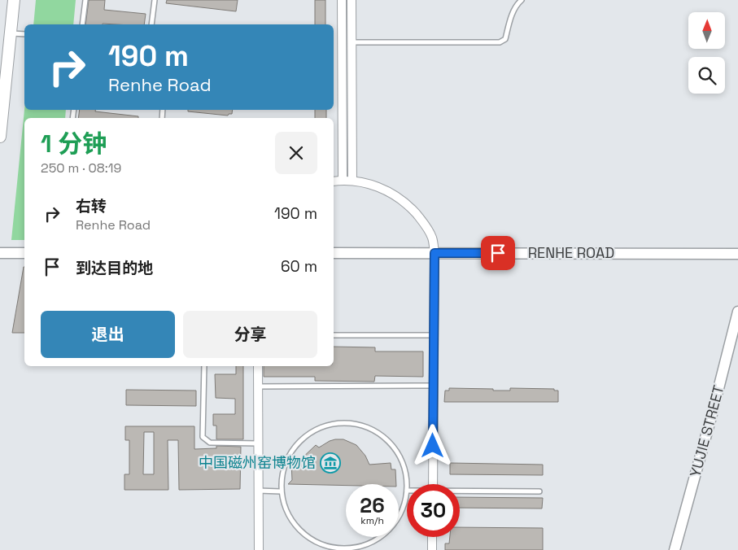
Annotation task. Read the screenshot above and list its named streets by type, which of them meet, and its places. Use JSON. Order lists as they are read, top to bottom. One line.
{"streets":{"street":["RENHE ROAD","YUJIE STREET"]},"places":{"museum":["中国磁州窑博物馆"]},"north":"top","page":{"turn":["190 m","Renhe Road"],"heading":["1 分钟","250 m · 08:19"],"list":[{"name":"右转","note":"Renhe Road","value":"190 m"},{"name":"到达目的地","value":"60 m"}],"buttons":["退出","分享"],"speed":"26 km/h","limit":"30"}}
